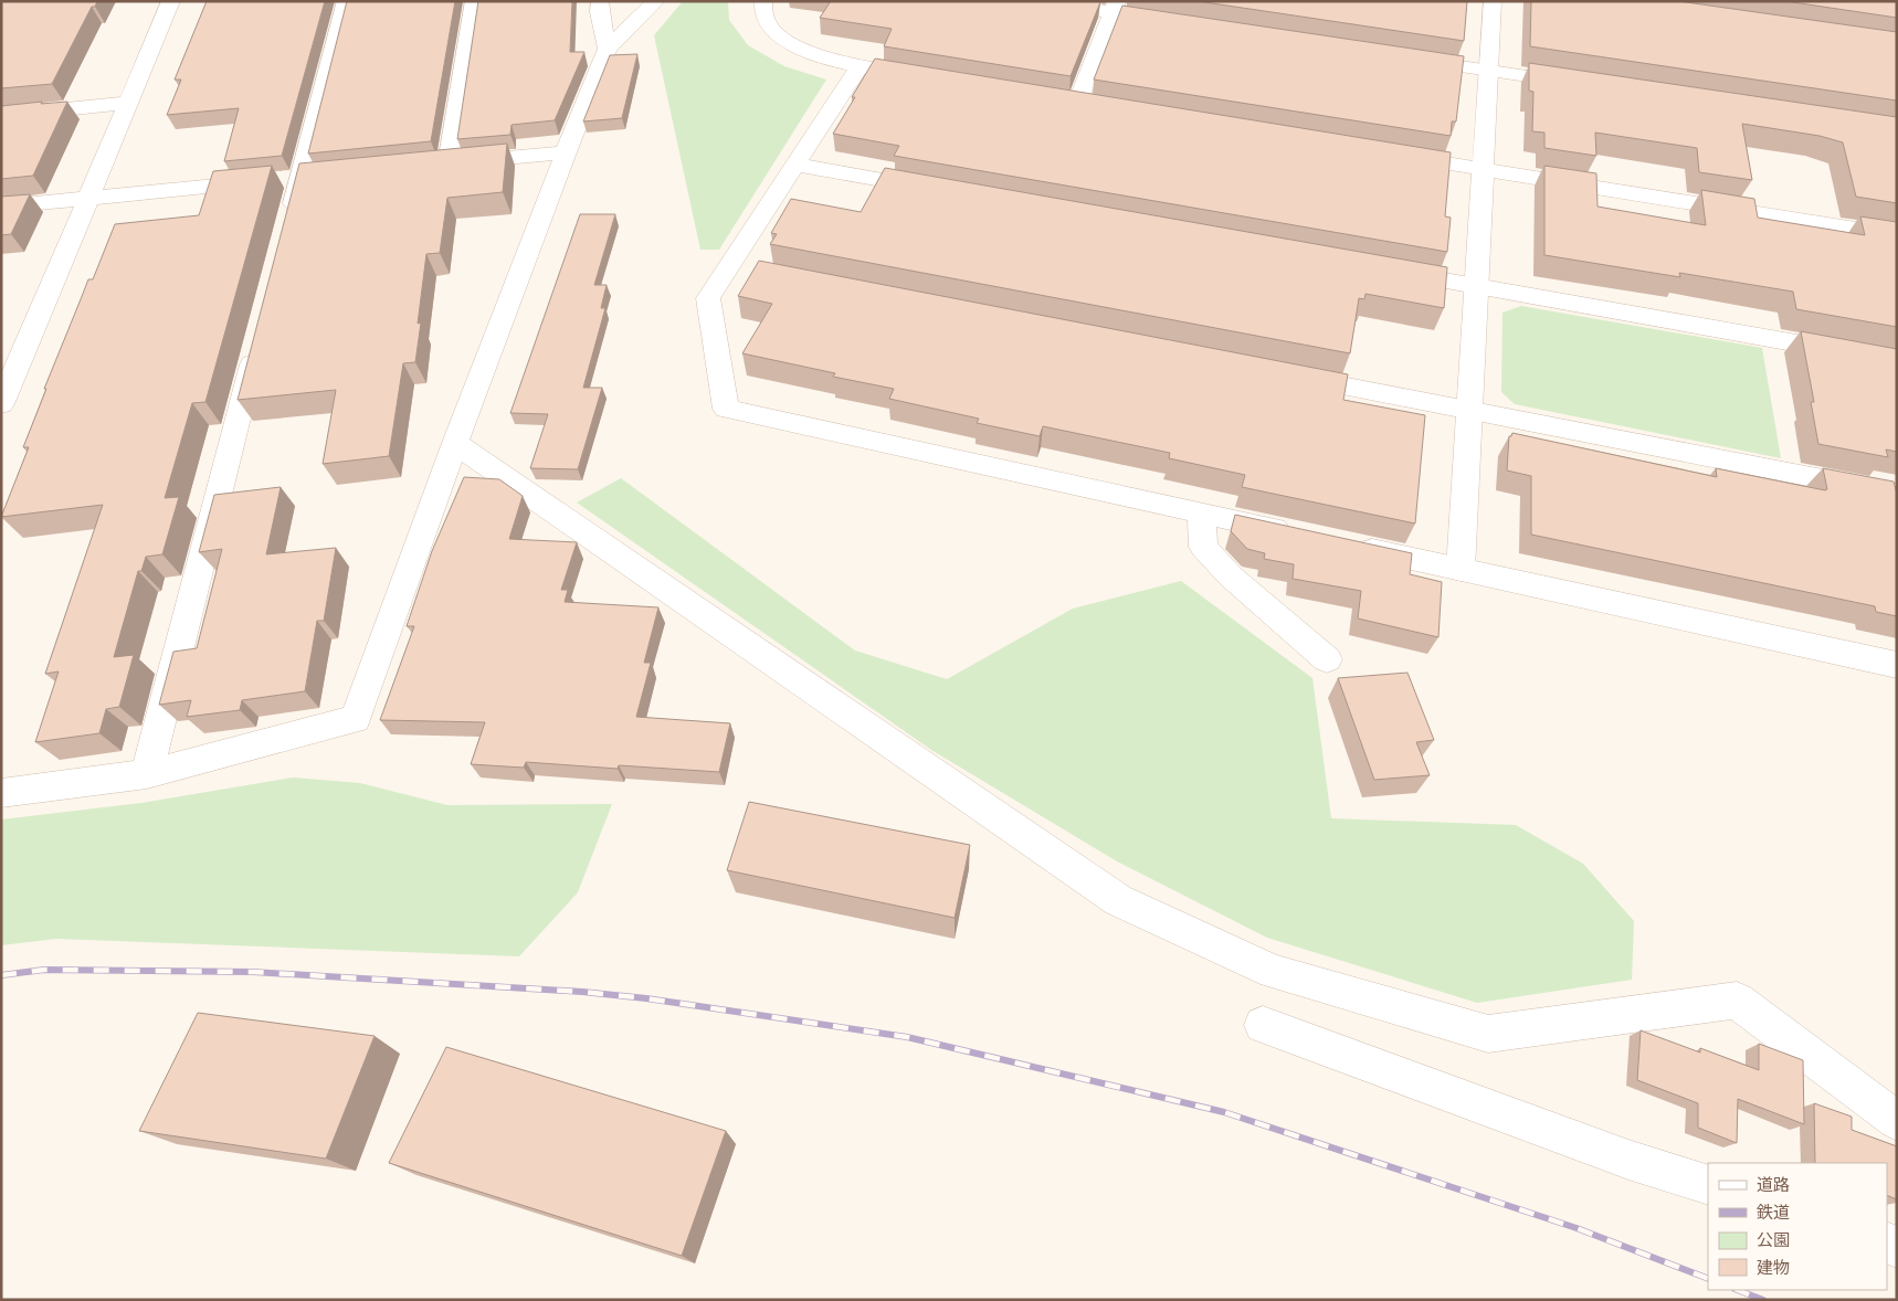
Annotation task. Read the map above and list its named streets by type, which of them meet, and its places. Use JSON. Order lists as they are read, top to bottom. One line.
{"legend":["道路","鉄道","公園","建物"]}
